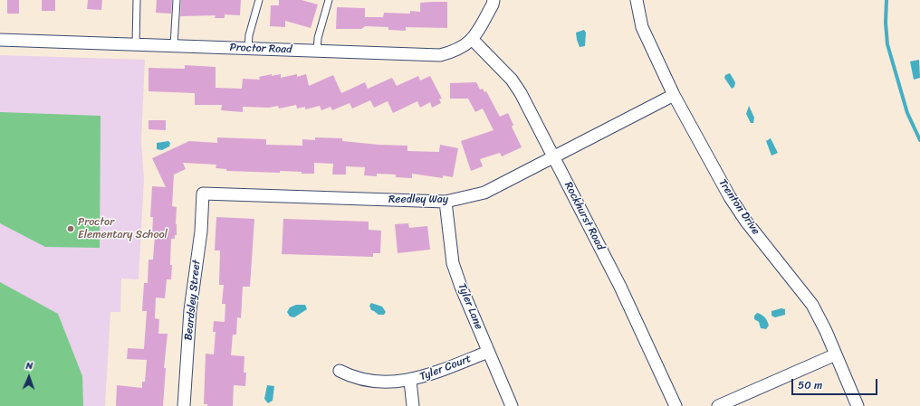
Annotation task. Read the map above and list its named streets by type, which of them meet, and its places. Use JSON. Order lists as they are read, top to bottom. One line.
{"streets":{"street":["Proctor Road","Reedley Way","Trenton Drive","Rockhurst Road","Beardsley Street","Tyler Lane","Tyler Court"]},"crossings":[["Proctor Road","Rockhurst Road"],["Reedley Way","Trenton Drive"],["Reedley Way","Rockhurst Road"],["Reedley Way","Beardsley Street"],["Reedley Way","Tyler Lane"],["Tyler Lane","Tyler Court"]],"places":["Proctor Elementary School"],"scale_bar":"50 m","north":"top"}
